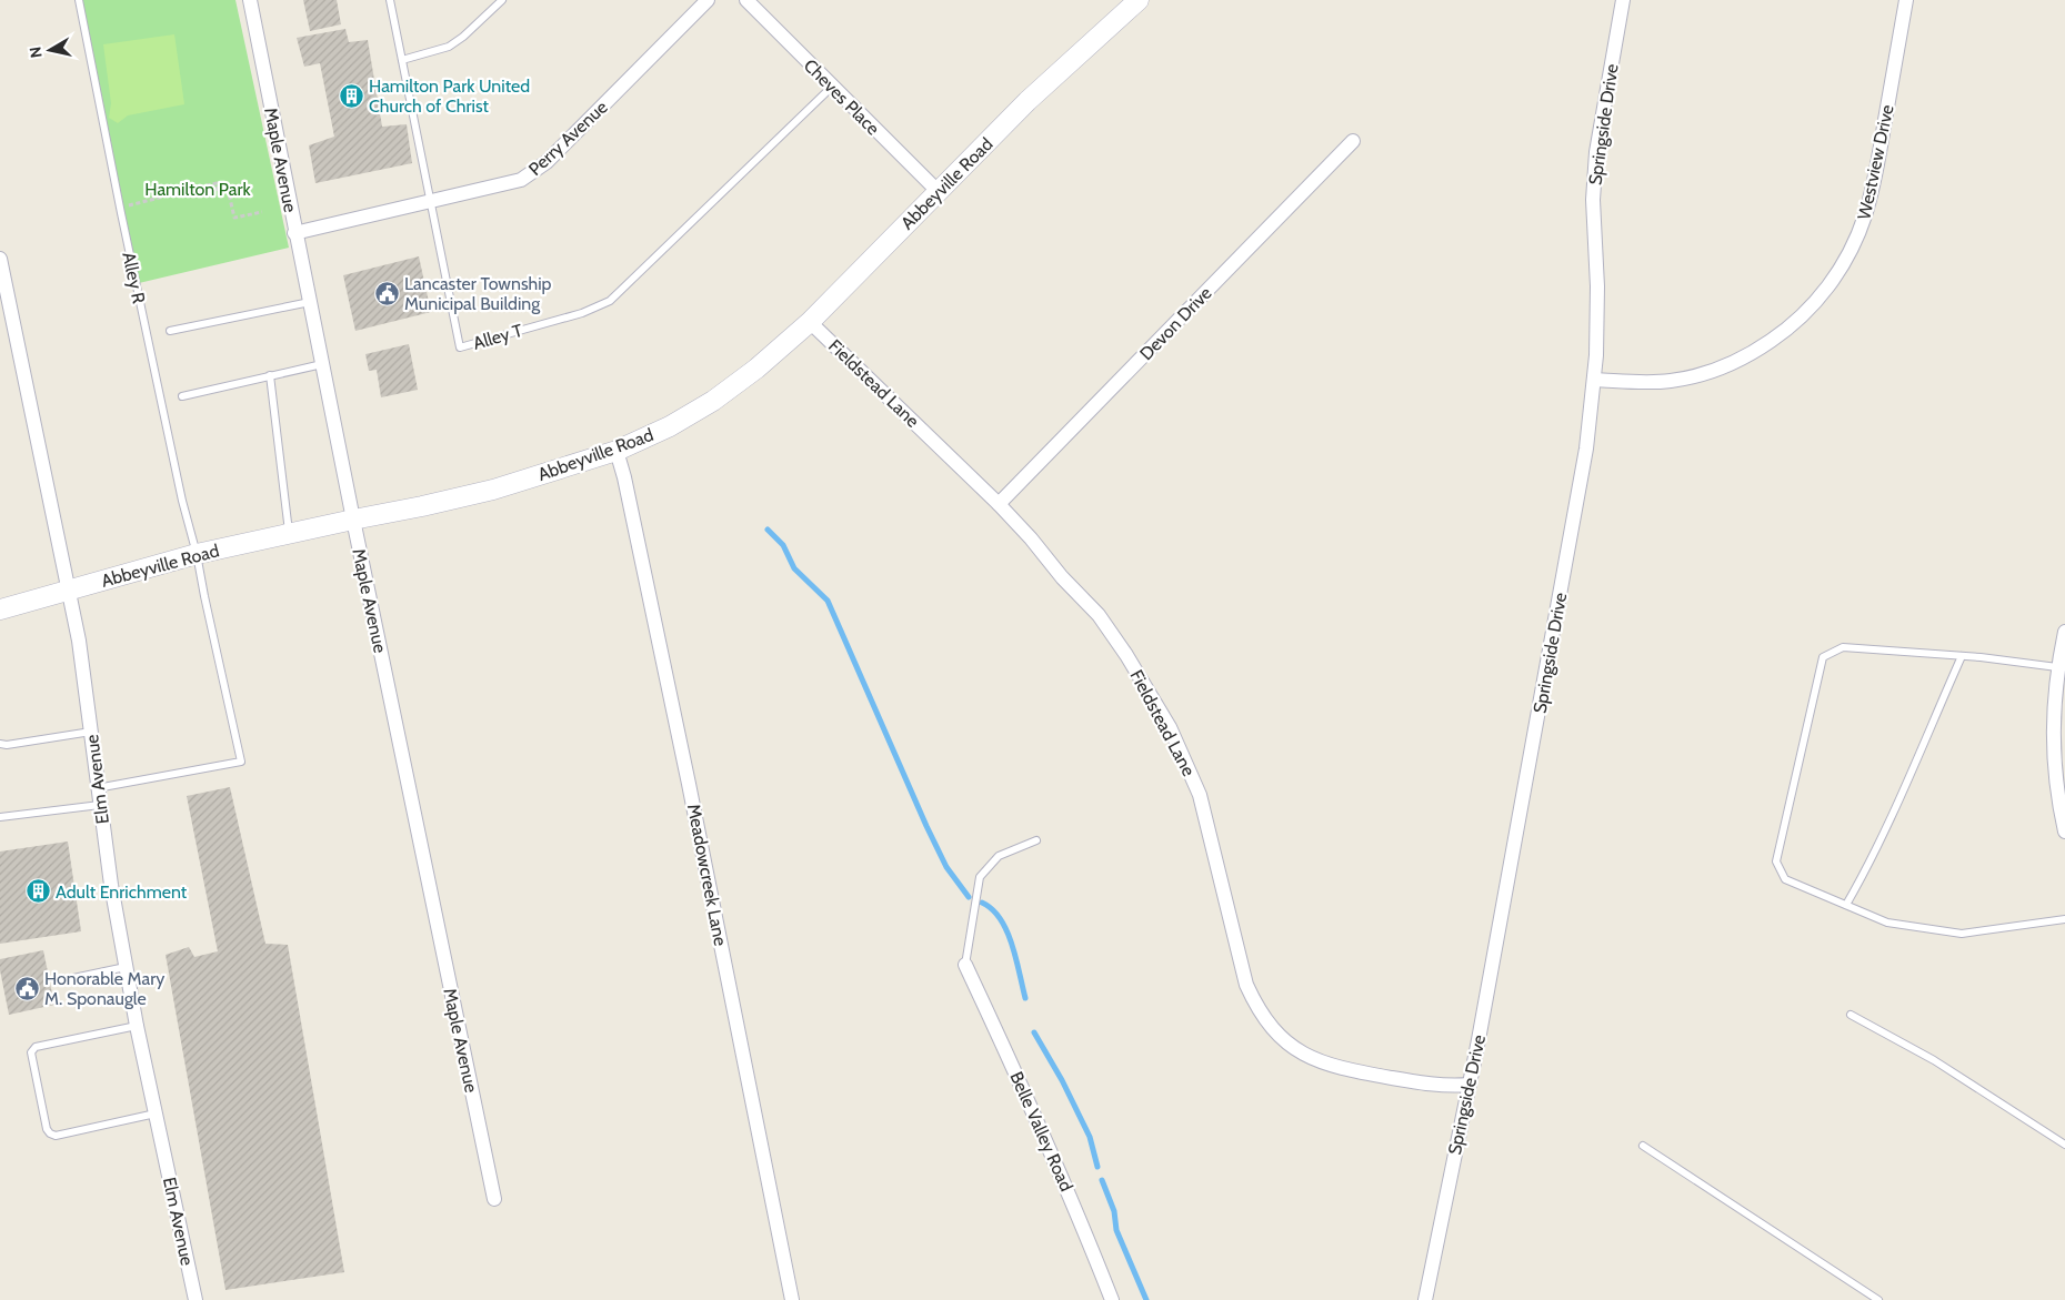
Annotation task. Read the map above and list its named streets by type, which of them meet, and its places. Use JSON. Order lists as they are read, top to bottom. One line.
{"streets":{"street":["Cheves Place","Springside Drive","Perry Avenue","Maple Avenue","Westview Drive","Abbeyville Road","Devon Drive","Fieldstead Lane","Elm Avenue","Meadowcreek Lane","Belle Valley Road"],"lane":["Alley R","Alley T"]},"crossings":[["Cheves Place","Abbeyville Road"],["Cheves Place","Alley T"],["Springside Drive","Westview Drive"],["Springside Drive","Fieldstead Lane"],["Perry Avenue","Maple Avenue"],["Perry Avenue","Alley T"],["Maple Avenue","Abbeyville Road"],["Abbeyville Road","Alley R"],["Abbeyville Road","Fieldstead Lane"],["Abbeyville Road","Elm Avenue"],["Abbeyville Road","Meadowcreek Lane"],["Alley R","Elm Avenue"],["Devon Drive","Fieldstead Lane"]],"parks":["Hamilton Park"],"places":{"building":["Hamilton Park United Church of Christ","Adult Enrichment"],"public building":["Lancaster Township Municipal Building","Honorable Mary M. Sponaugle"]},"north":"left"}
